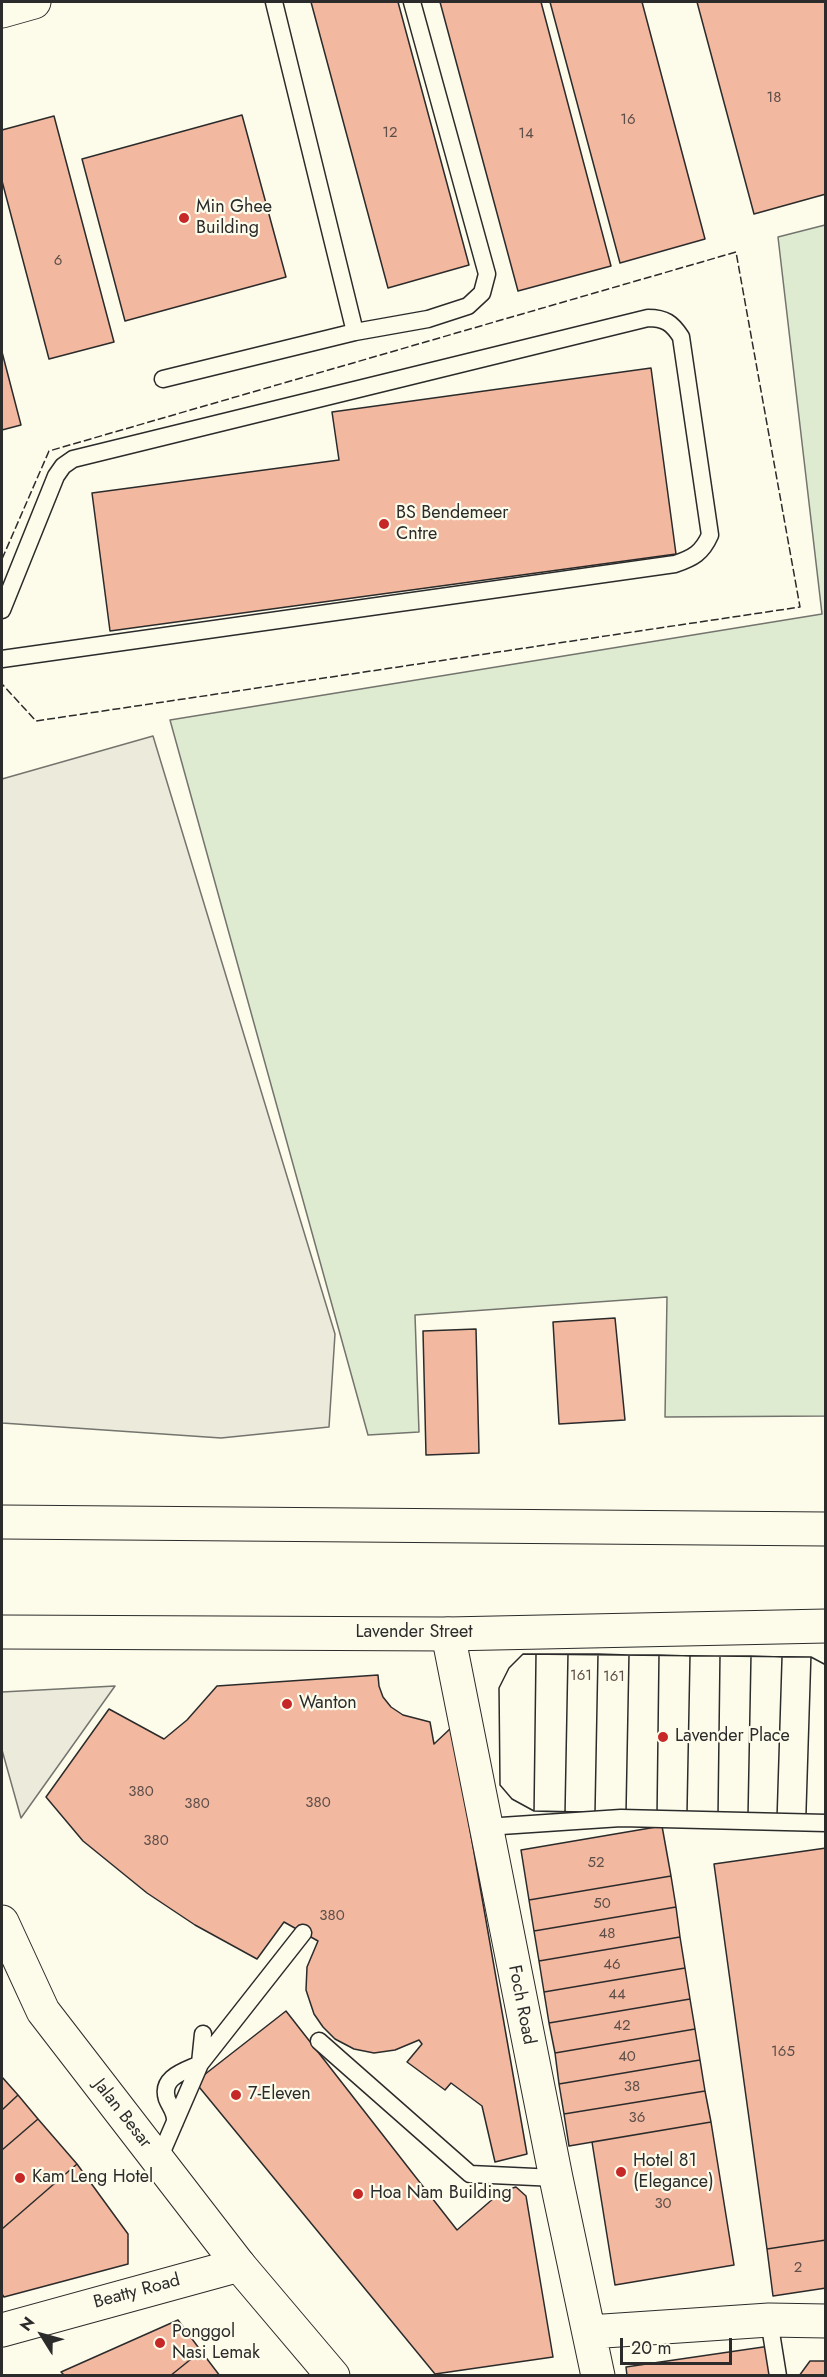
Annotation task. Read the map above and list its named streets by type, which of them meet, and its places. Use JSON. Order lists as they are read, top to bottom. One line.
{"streets":{"main road":["Lavender Street","Foch Road","Jalan Besar","Beatty Road"]},"crossings":[["Lavender Street","Foch Road"],["Jalan Besar","Beatty Road"]],"places":["Min Ghee Building","BS Bendemeer Cntre","Wanton","Lavender Place","7-Eleven","Hotel 81 (Elegance)","Kam Leng Hotel","Hoa Nam Building","Ponggol Nasi Lemak"],"house_numbers":["18","16","12","14","6","161","161","380","380","380","380","52","50","380","48","46","44","42","165","40","38","36","30","2"],"scale_bar":"20 m","north":"top left"}
